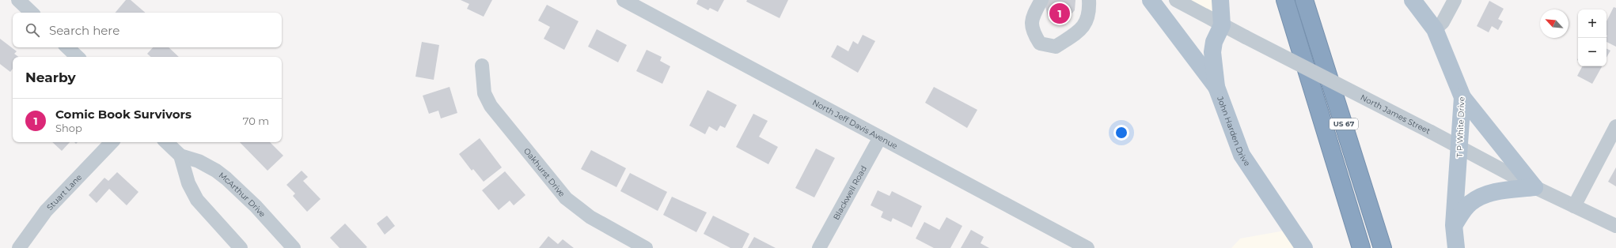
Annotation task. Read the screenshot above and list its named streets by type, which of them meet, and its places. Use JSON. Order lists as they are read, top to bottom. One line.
{"streets":{"highway":["US 67"],"main road":["T P White Drive","John Harden Drive"],"street":["North James Street","North Jeff Davis Avenue","Oakhurst Drive","Stuart Lane","Blackwell Road","McArthur Drive"]},"crossings":[["North James Street","T P White Drive"],["North James Street","John Harden Drive"],["North Jeff Davis Avenue","Blackwell Road"]],"north":"top left","page":{"pins":"1","map_buttons":["+","−"],"search":"Search here","heading":"Nearby","list":[{"mark":"1","name":"Comic Book Survivors","note":"Shop","value":"70 m"}]}}
